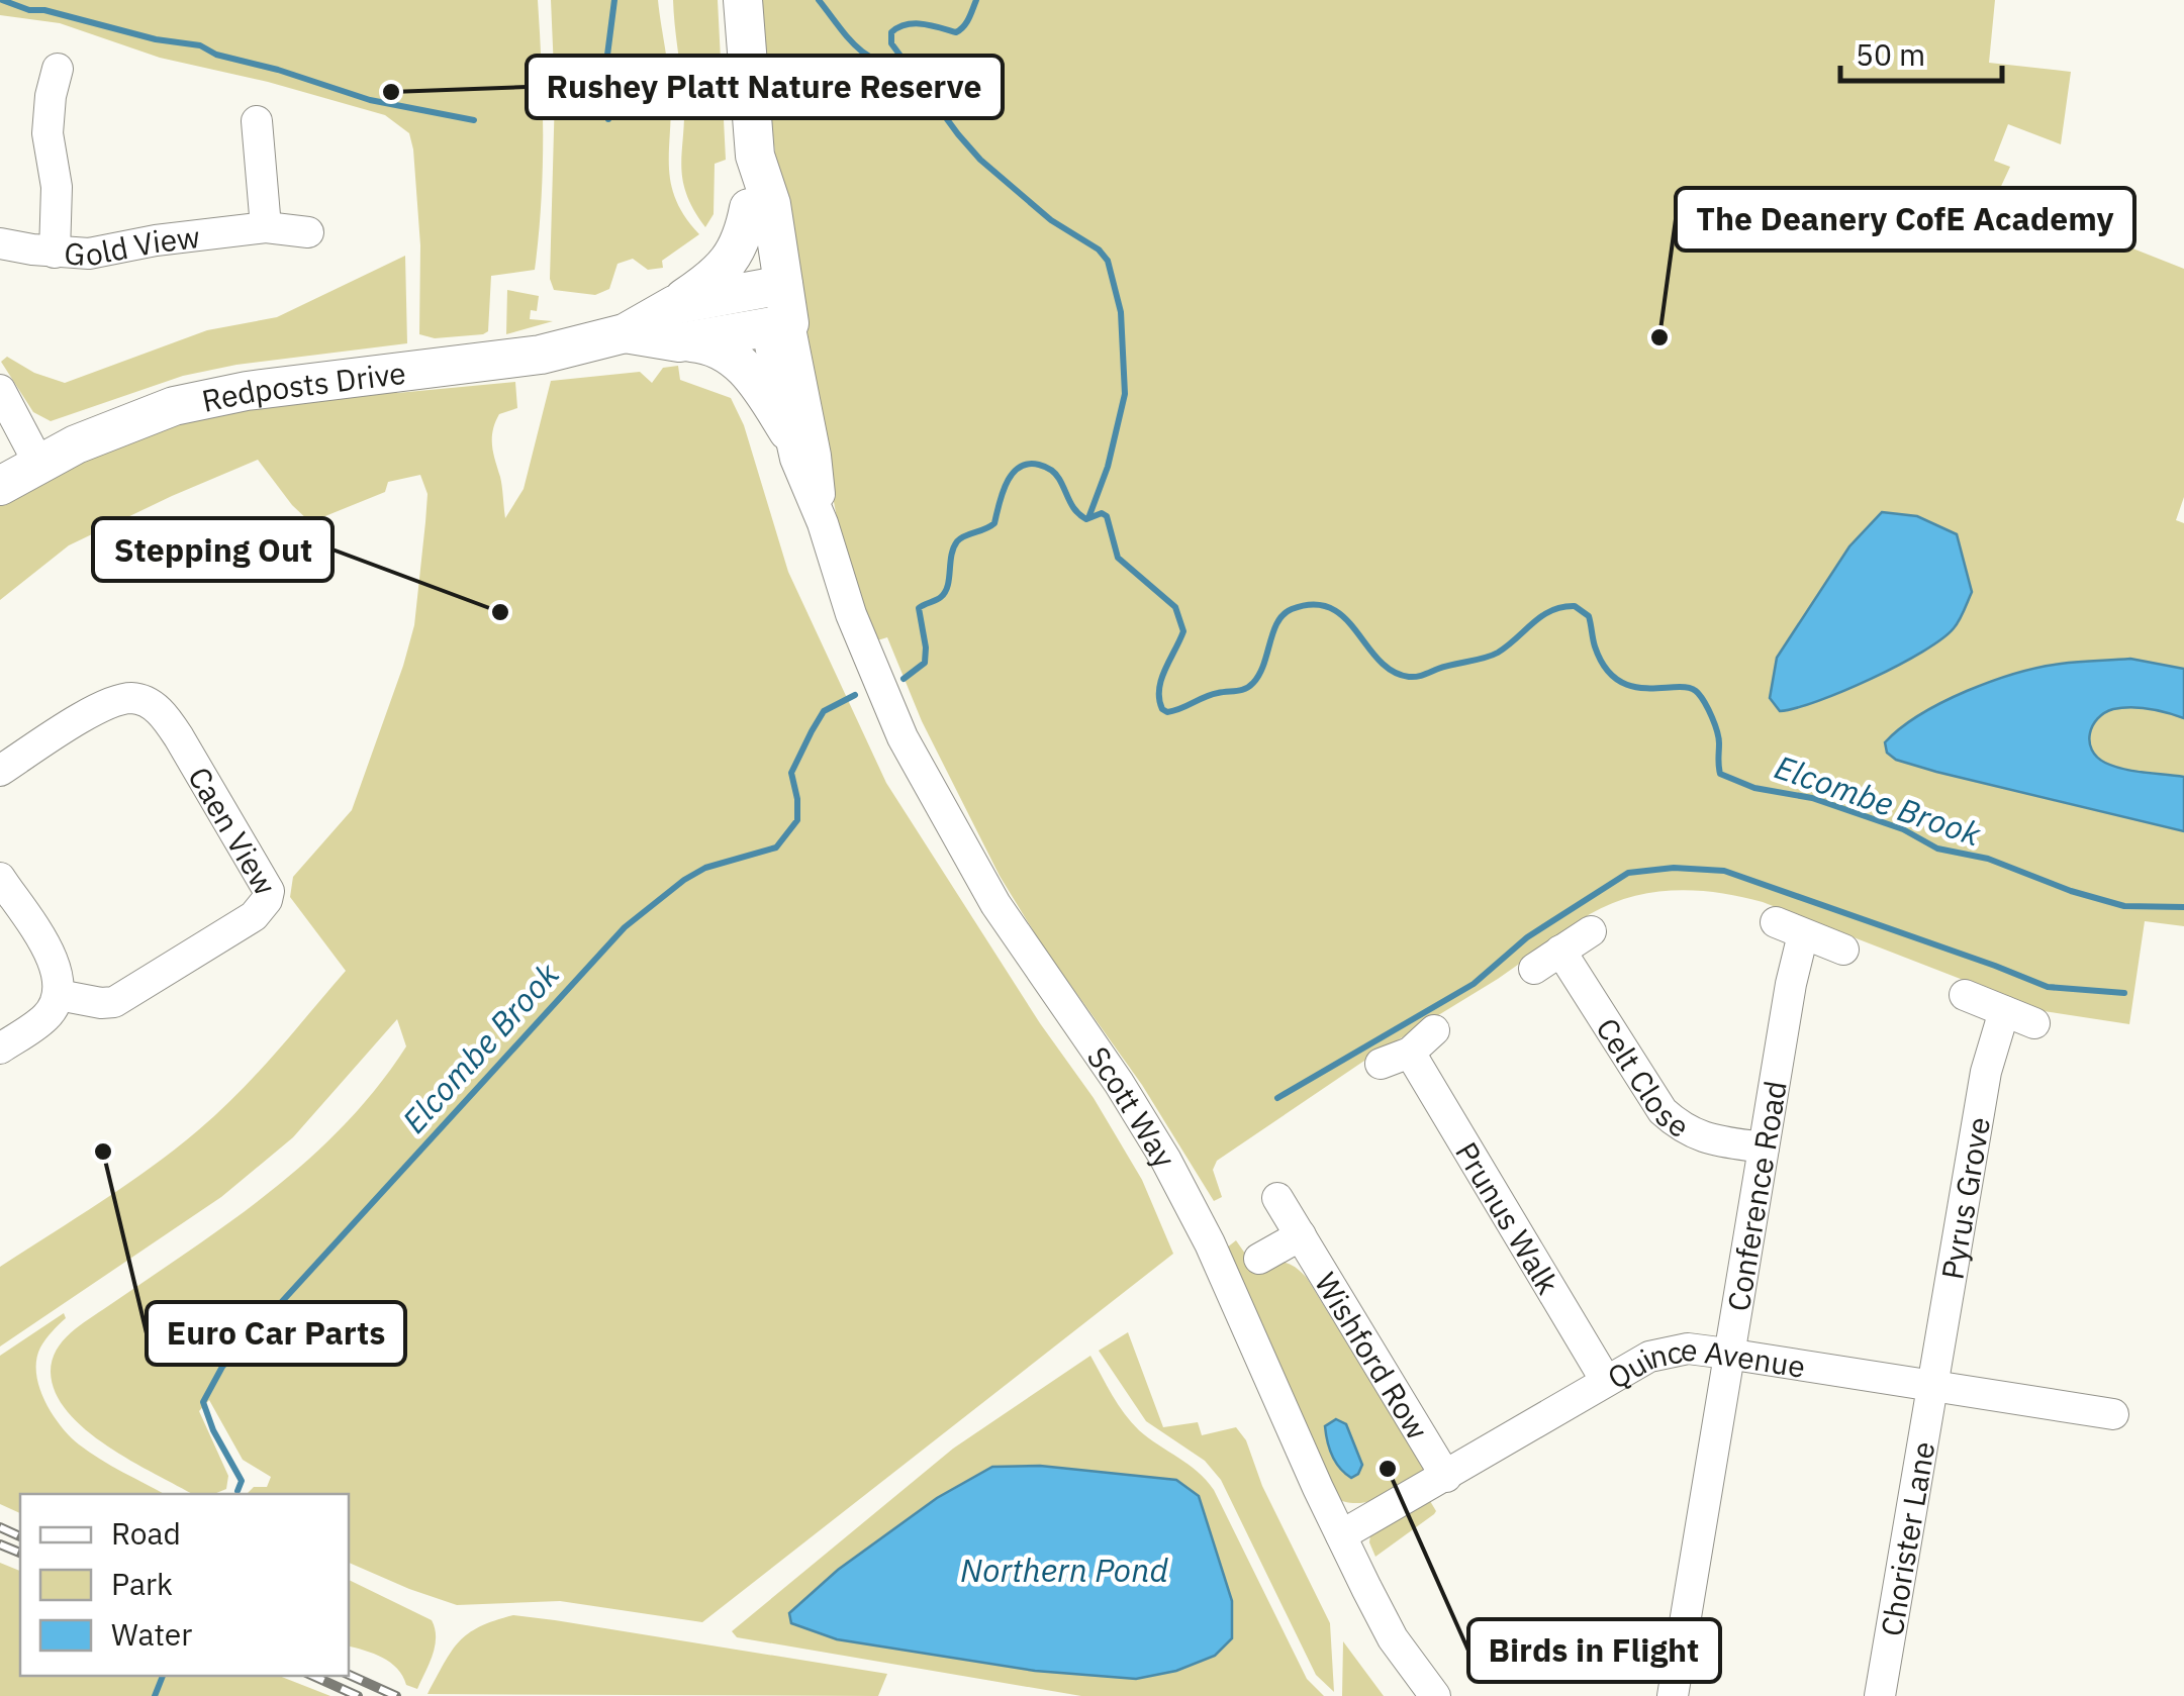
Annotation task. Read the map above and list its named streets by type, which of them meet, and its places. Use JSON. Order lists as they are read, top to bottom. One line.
{"streets":{"main road":["Redposts Drive"],"street":["Gold View","Caen View","Celt Close","Scott Way","Conference Road","Pyrus Grove","Prunus Walk","Wishford Row","Quince Avenue","Chorister Lane"]},"crossings":[["Redposts Drive","Scott Way"],["Celt Close","Conference Road"],["Scott Way","Quince Avenue"],["Conference Road","Quince Avenue"],["Pyrus Grove","Quince Avenue"],["Pyrus Grove","Chorister Lane"],["Prunus Walk","Quince Avenue"],["Wishford Row","Quince Avenue"],["Quince Avenue","Chorister Lane"]],"water":["Elcombe Brook","Northern Pond"],"places":["Rushey Platt Nature Reserve","The Deanery CofE Academy","Stepping Out","Euro Car Parts","Birds in Flight"],"legend":["Road","Park","Water"],"scale_bar":"50 m"}
